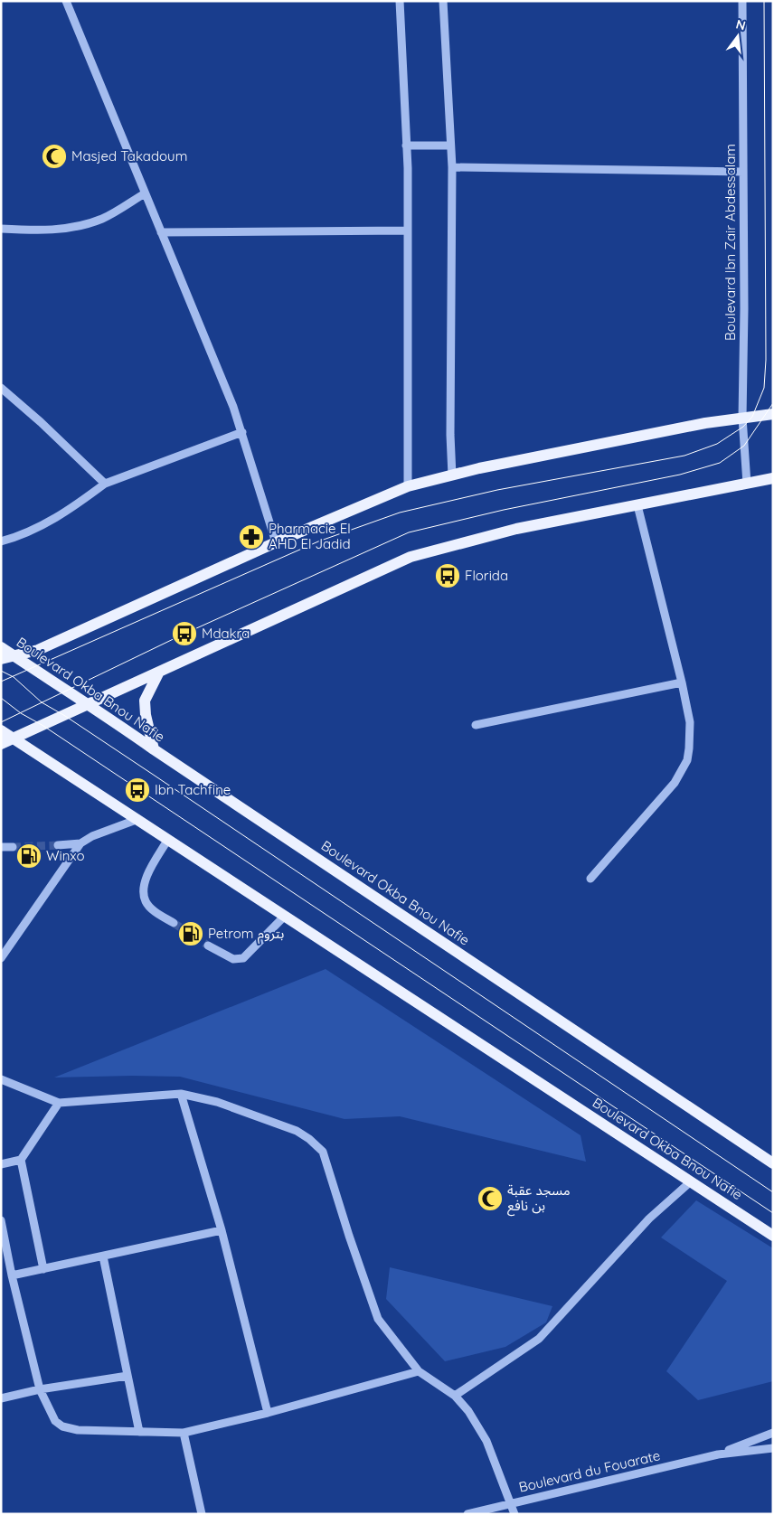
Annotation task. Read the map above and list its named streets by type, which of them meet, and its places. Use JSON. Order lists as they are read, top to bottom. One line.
{"streets":{"main road":["Boulevard Okba Bnou Nafie"],"street":["Boulevard Ibn Zair Abdessalam","Boulevard du Fouarate"]},"places":{"mosque":["Masjed Takadoum","مسجد عقبة بن نافع"],"pharmacy":["Pharmacie El AHD El Jadid"],"bus stop":["Florida","Mdakra","Ibn Tachfine"],"fuel station":["Winxo","Petrom بتروم"]},"north":"top"}
